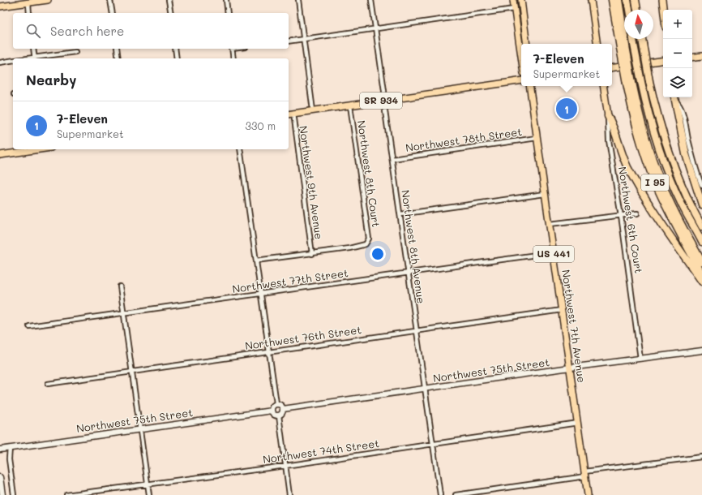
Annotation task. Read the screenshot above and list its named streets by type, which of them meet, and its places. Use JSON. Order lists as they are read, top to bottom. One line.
{"streets":{"highway":["I 95"],"main road":["SR 934","Northwest 6th Court","US 441","Northwest 7th Avenue"],"street":["Northwest 78th Street","Northwest 8th Court","Northwest 9th Avenue","Northwest 8th Avenue","Northwest 77th Street","Northwest 76th Street","Northwest 75th Street","Northwest 74th Street"]},"crossings":[["SR 934","Northwest 8th Court"],["SR 934","Northwest 9th Avenue"],["SR 934","Northwest 8th Avenue"],["Northwest 78th Street","Northwest 8th Avenue"],["Northwest 78th Street","Northwest 7th Avenue"],["Northwest 8th Court","Northwest 9th Avenue"],["Northwest 6th Court","Northwest 75th Street"],["Northwest 8th Avenue","Northwest 77th Street"],["Northwest 8th Avenue","Northwest 76th Street"],["Northwest 8th Avenue","Northwest 75th Street"],["Northwest 8th Avenue","Northwest 74th Street"],["Northwest 77th Street","Northwest 7th Avenue"],["Northwest 7th Avenue","Northwest 76th Street"],["Northwest 7th Avenue","Northwest 75th Street"],["Northwest 7th Avenue","Northwest 74th Street"]],"north":"top","page":{"map_buttons":["+","−"],"search":"Search here","popup":["7-Eleven","Supermarket"],"heading":"Nearby","pins":"1","list":[{"mark":"1","name":"7-Eleven","note":"Supermarket","value":"330 m"}]}}
